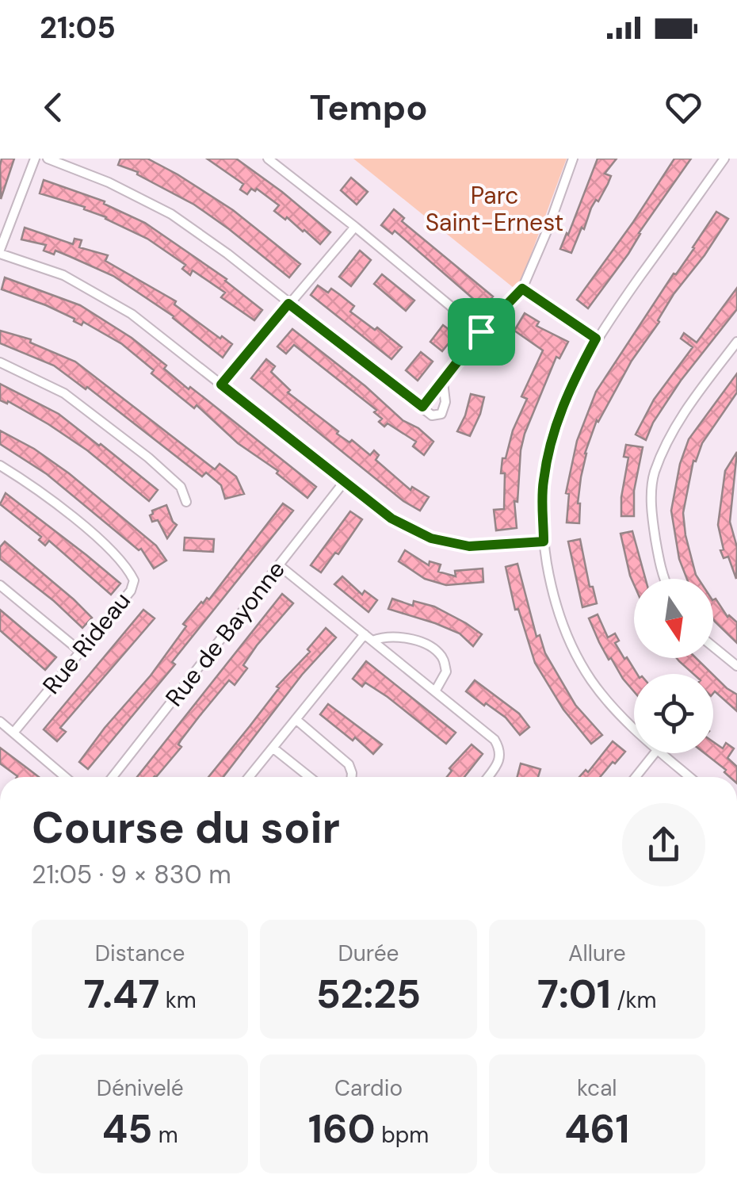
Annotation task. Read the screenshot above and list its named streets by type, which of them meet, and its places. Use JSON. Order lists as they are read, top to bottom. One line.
{"streets":{"street":["Rue de Bayonne","Rue Rideau"]},"parks":["Parc Saint-Ernest"],"north":"bottom","page":{"status":"21:05","header":"Tempo","heading":["Course du soir","21:05 · 9 × 830 m"],"stats":[["Distance","7.47 km"],["Durée","52:25"],["Allure","7:01 /km"],["Dénivelé","45 m"],["Cardio","160 bpm"],["kcal","461"]]}}
